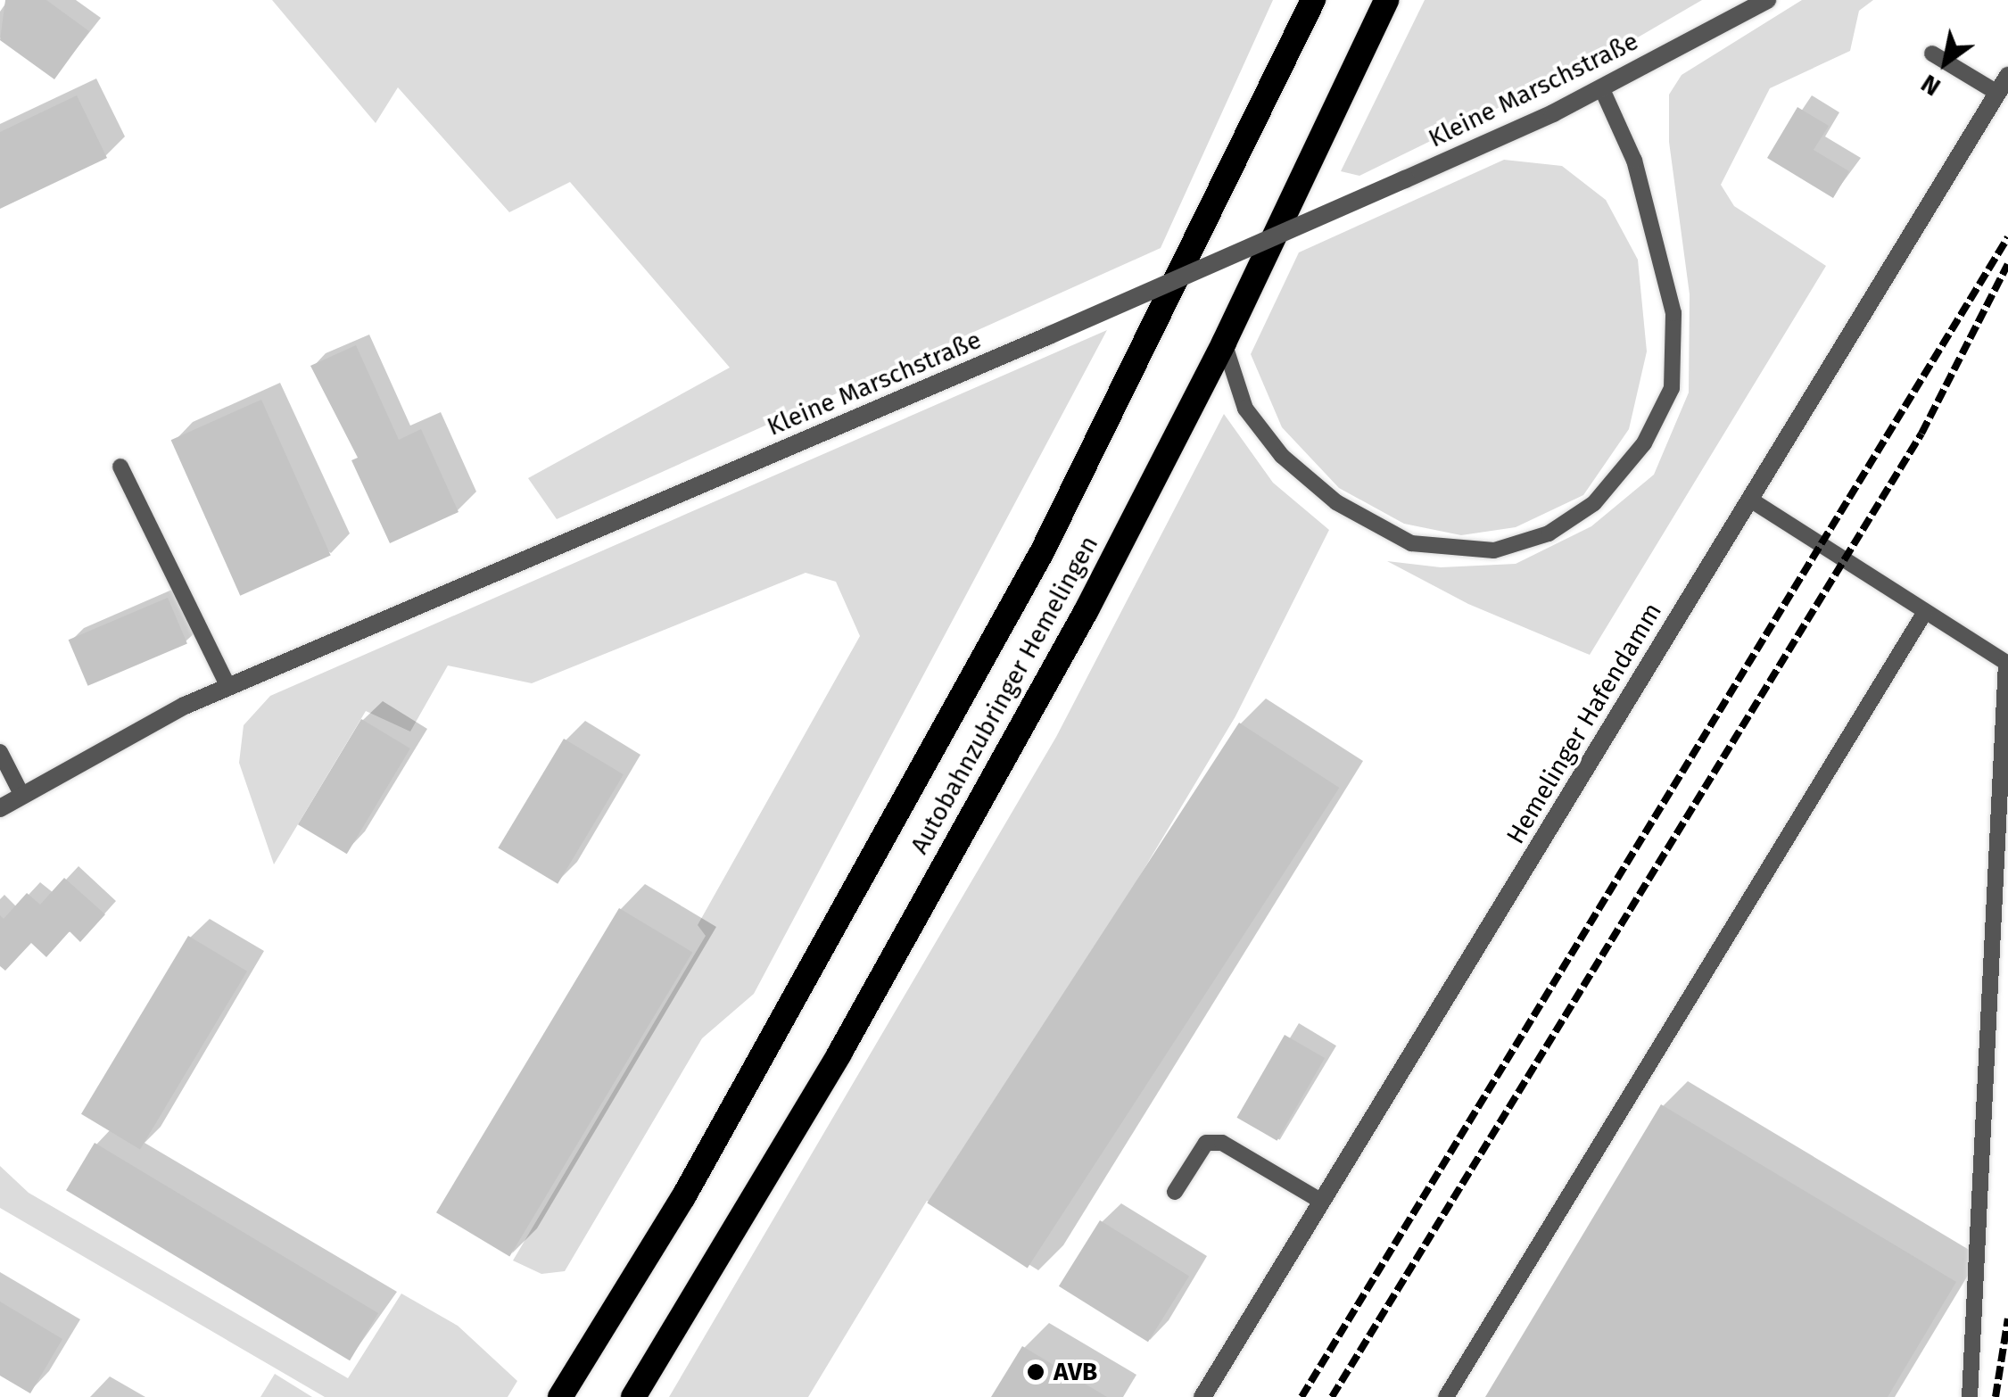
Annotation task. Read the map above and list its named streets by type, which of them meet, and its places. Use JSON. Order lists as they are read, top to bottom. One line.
{"streets":{"highway":["Autobahnzubringer Hemelingen"],"street":["Kleine Marschstraße","Hemelinger Hafendamm"]},"places":["AVB"],"north":"bottom left"}
